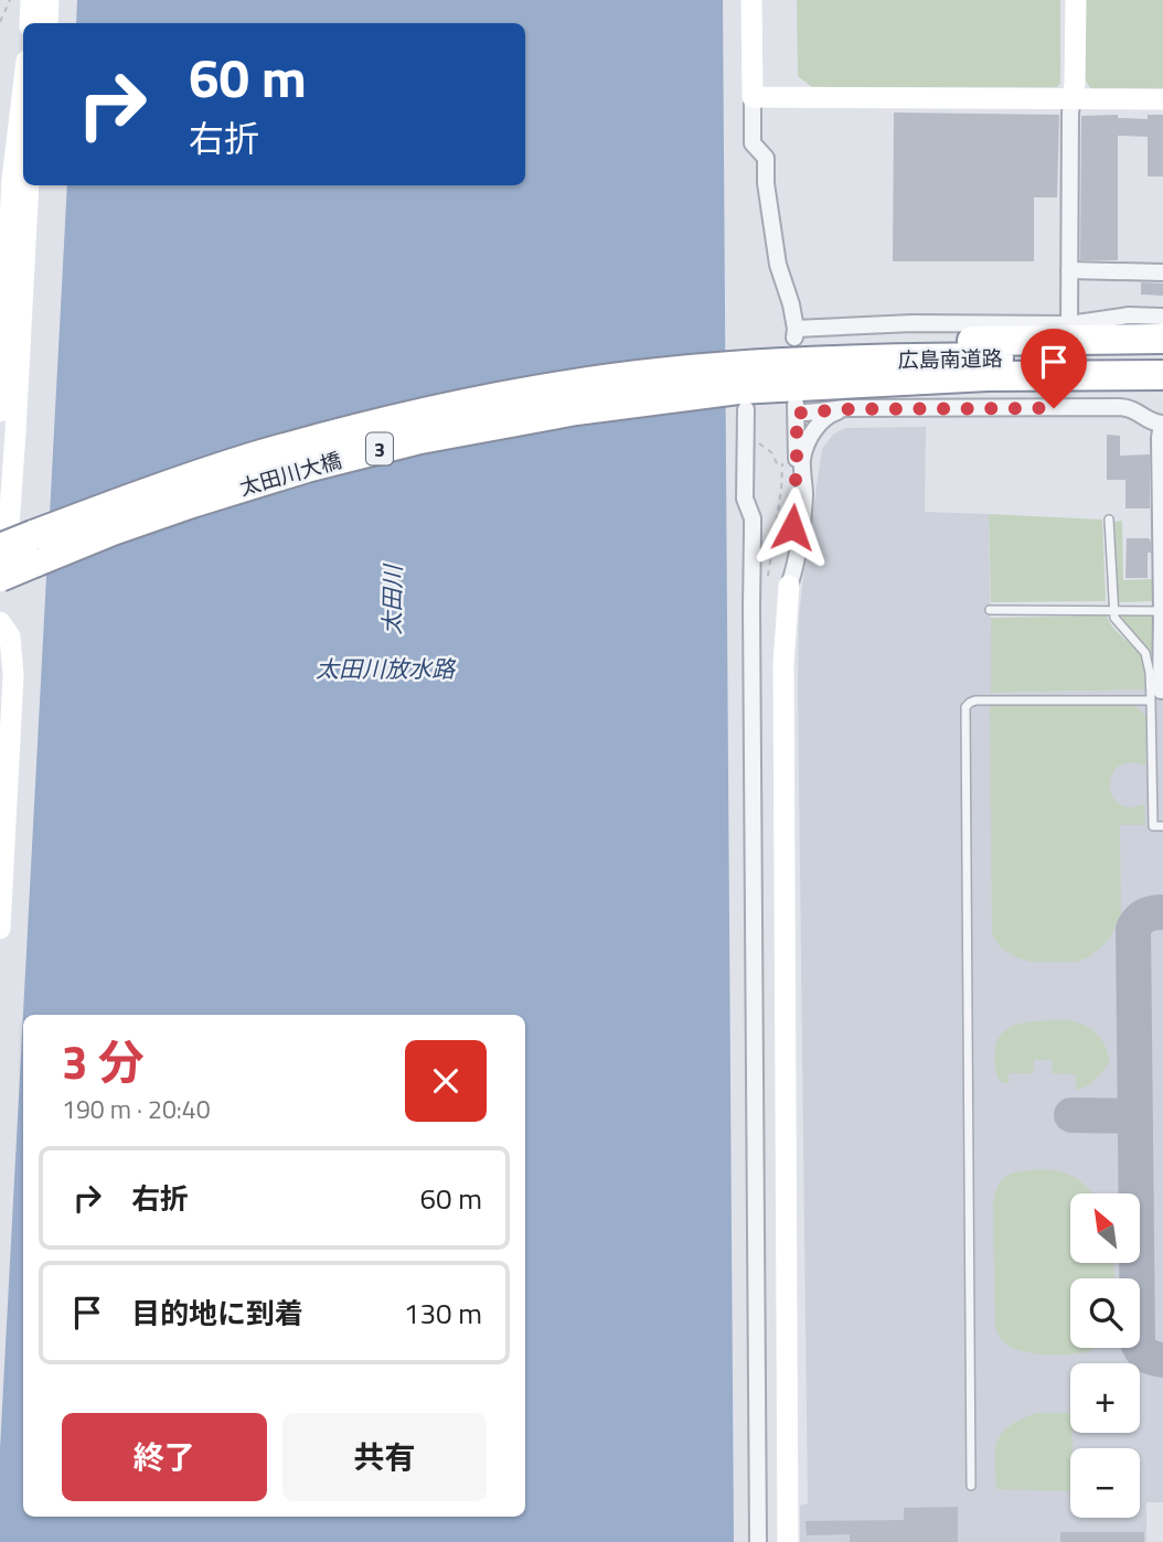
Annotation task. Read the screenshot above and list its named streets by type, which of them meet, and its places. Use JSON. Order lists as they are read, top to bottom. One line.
{"streets":{"highway":["広島南道路","3","太田川大橋"]},"crossings":[["広島南道路","太田川大橋"],["3","太田川大橋"]],"water":["太田川","太田川放水路"],"north":"top left","page":{"turn":["60 m","右折"],"heading":["3 分","190 m · 20:40"],"list":[{"name":"右折","value":"60 m"},{"name":"目的地に到着","value":"130 m"}],"map_buttons":["+","−"],"buttons":["終了","共有"]}}
